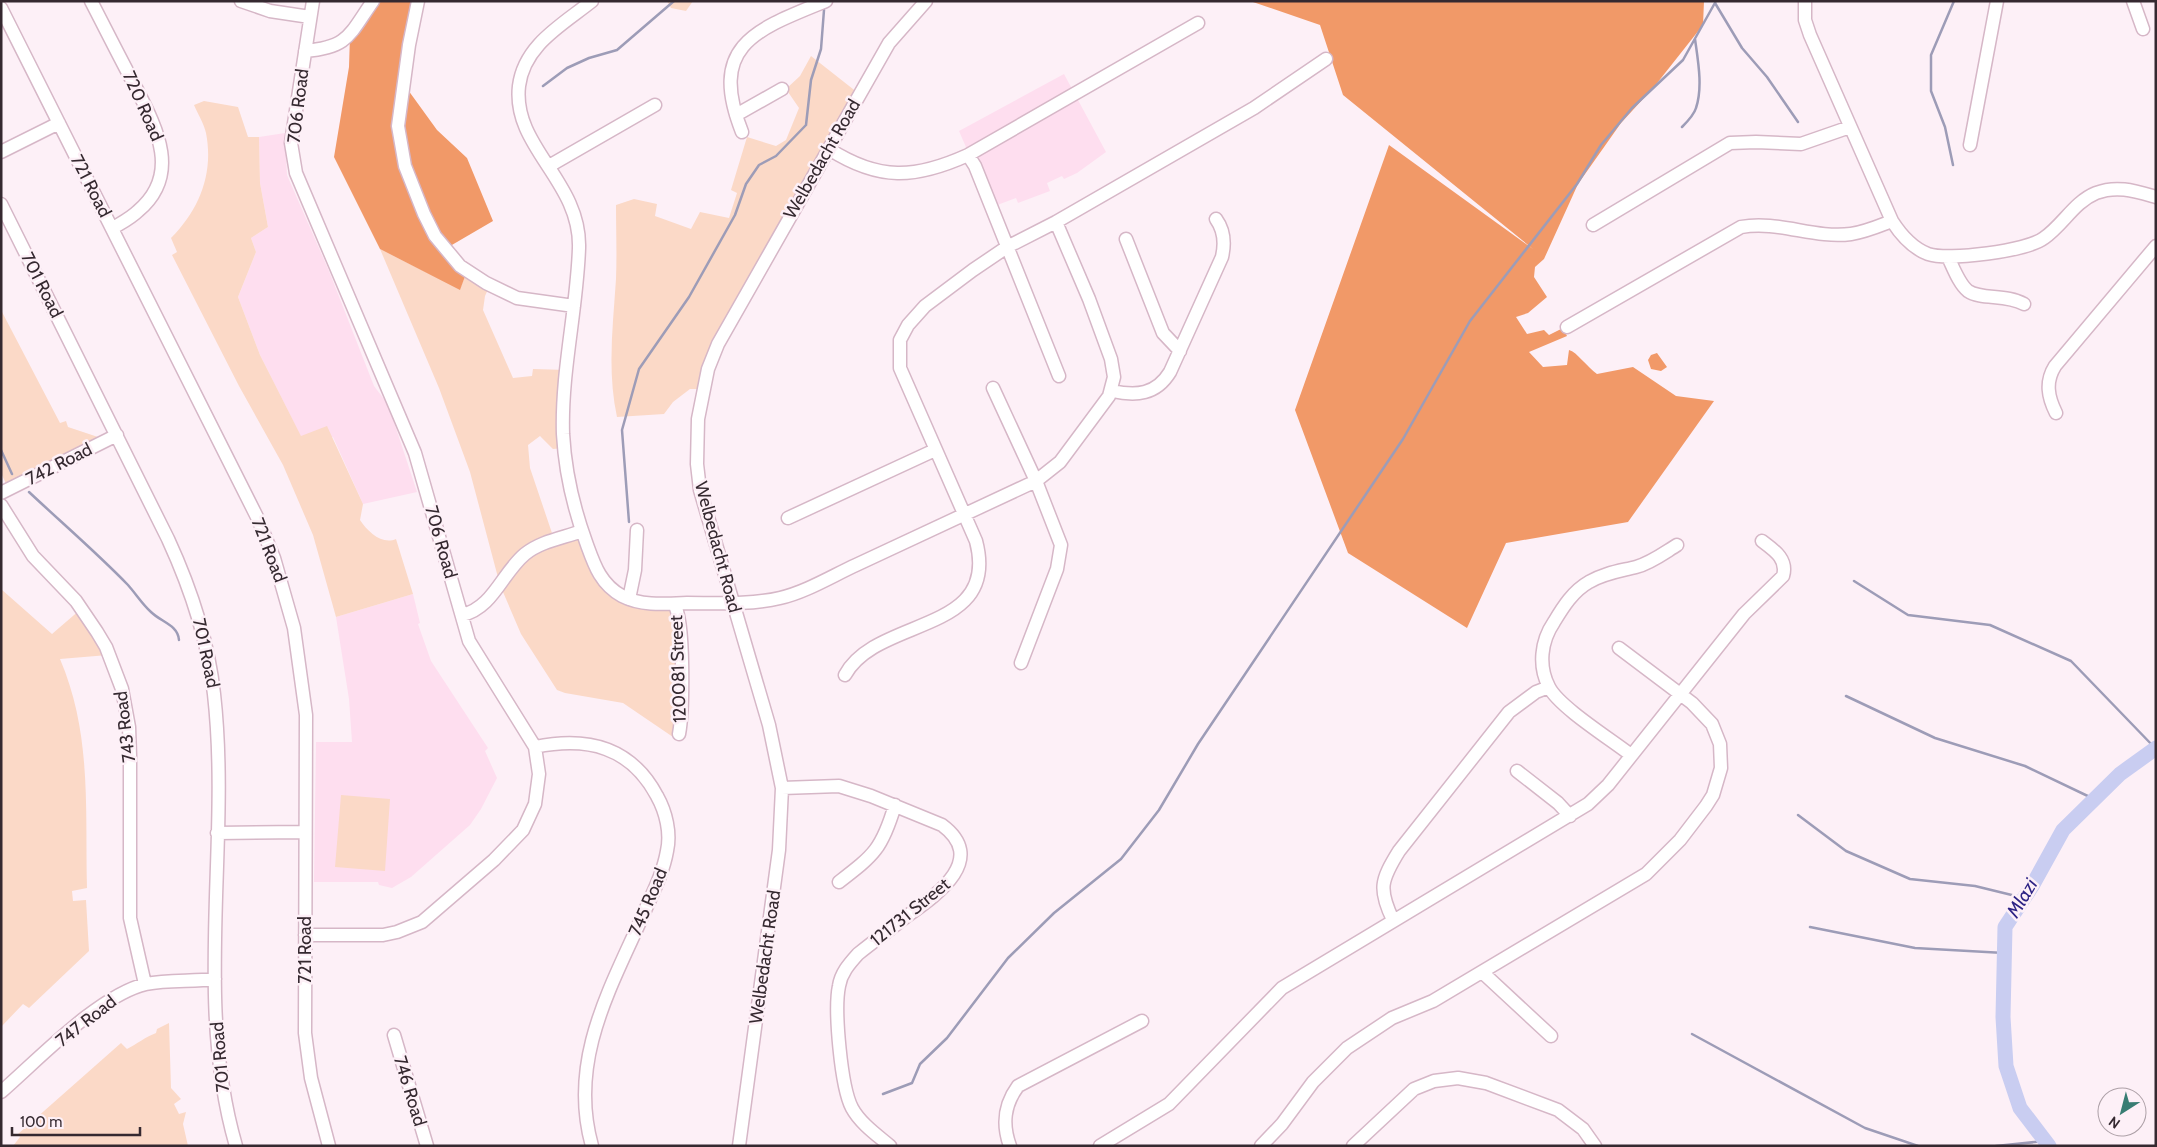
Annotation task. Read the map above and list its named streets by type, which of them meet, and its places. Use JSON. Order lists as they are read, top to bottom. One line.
{"streets":{"street":["720 Road","706 Road","Welbedacht Road","721 Road","701 Road","742 Road","120081 Street","743 Road","745 Road","121731 Street","747 Road","746 Road"]},"crossings":[["720 Road","721 Road"],["706 Road","745 Road"],["Welbedacht Road","121731 Street"],["701 Road","742 Road"],["701 Road","747 Road"],["743 Road","747 Road"]],"water":["Mlazi"],"scale_bar":"100 m","north":"bottom left"}
